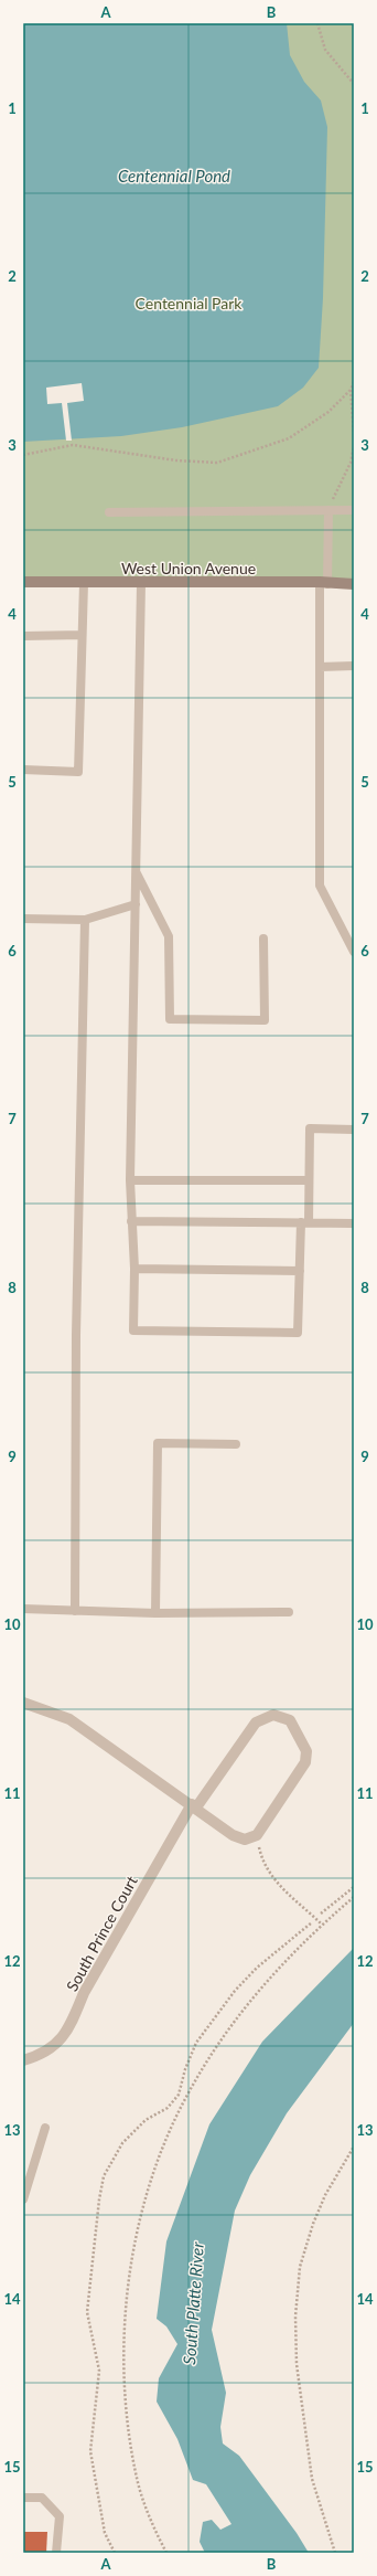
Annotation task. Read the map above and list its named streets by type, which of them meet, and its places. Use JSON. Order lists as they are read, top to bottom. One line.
{"streets":{"street":["West Union Avenue","South Prince Court"]},"water":["Centennial Pond","South Platte River"],"parks":["Centennial Park"],"grid":{"columns":["A","B"],"rows":["1","2","3","4","5","6","7","8","9","10","11","12","13","14","15"]}}
